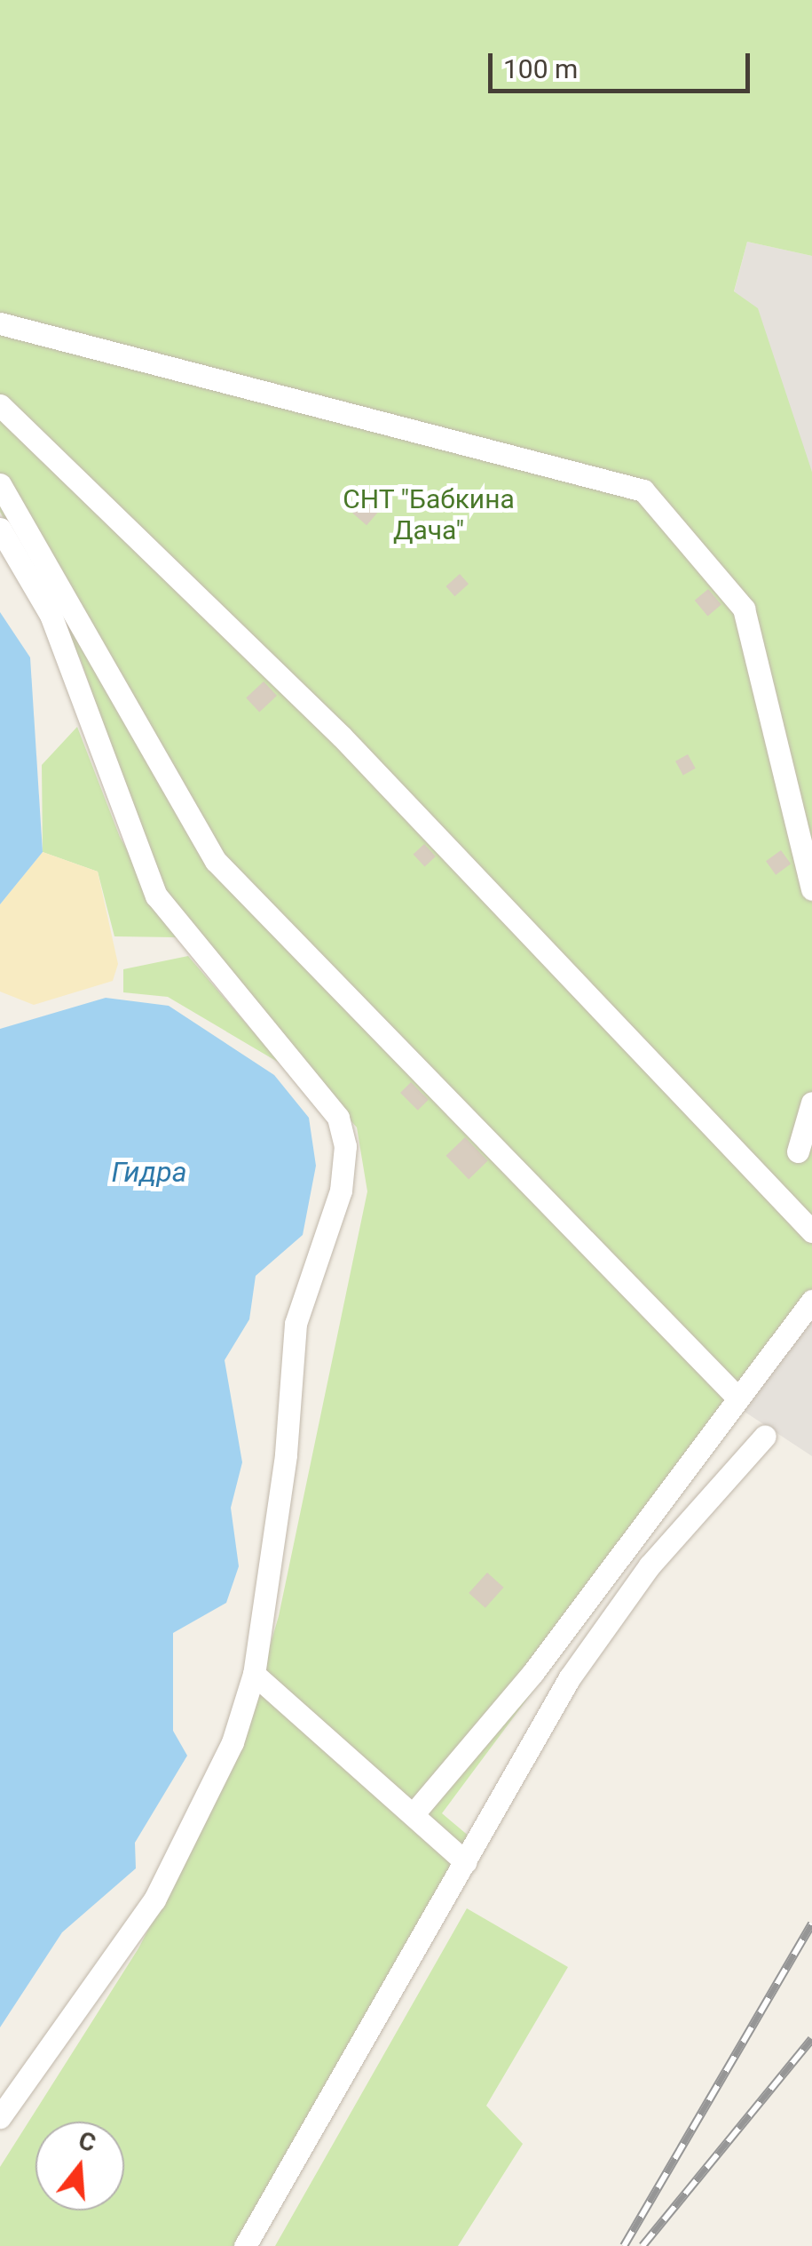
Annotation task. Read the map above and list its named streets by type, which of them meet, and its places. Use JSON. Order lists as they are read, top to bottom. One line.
{"water":["Гидра"],"parks":["СНТ \"Бабкина Дача\""],"scale_bar":"100 m","north":"top"}
